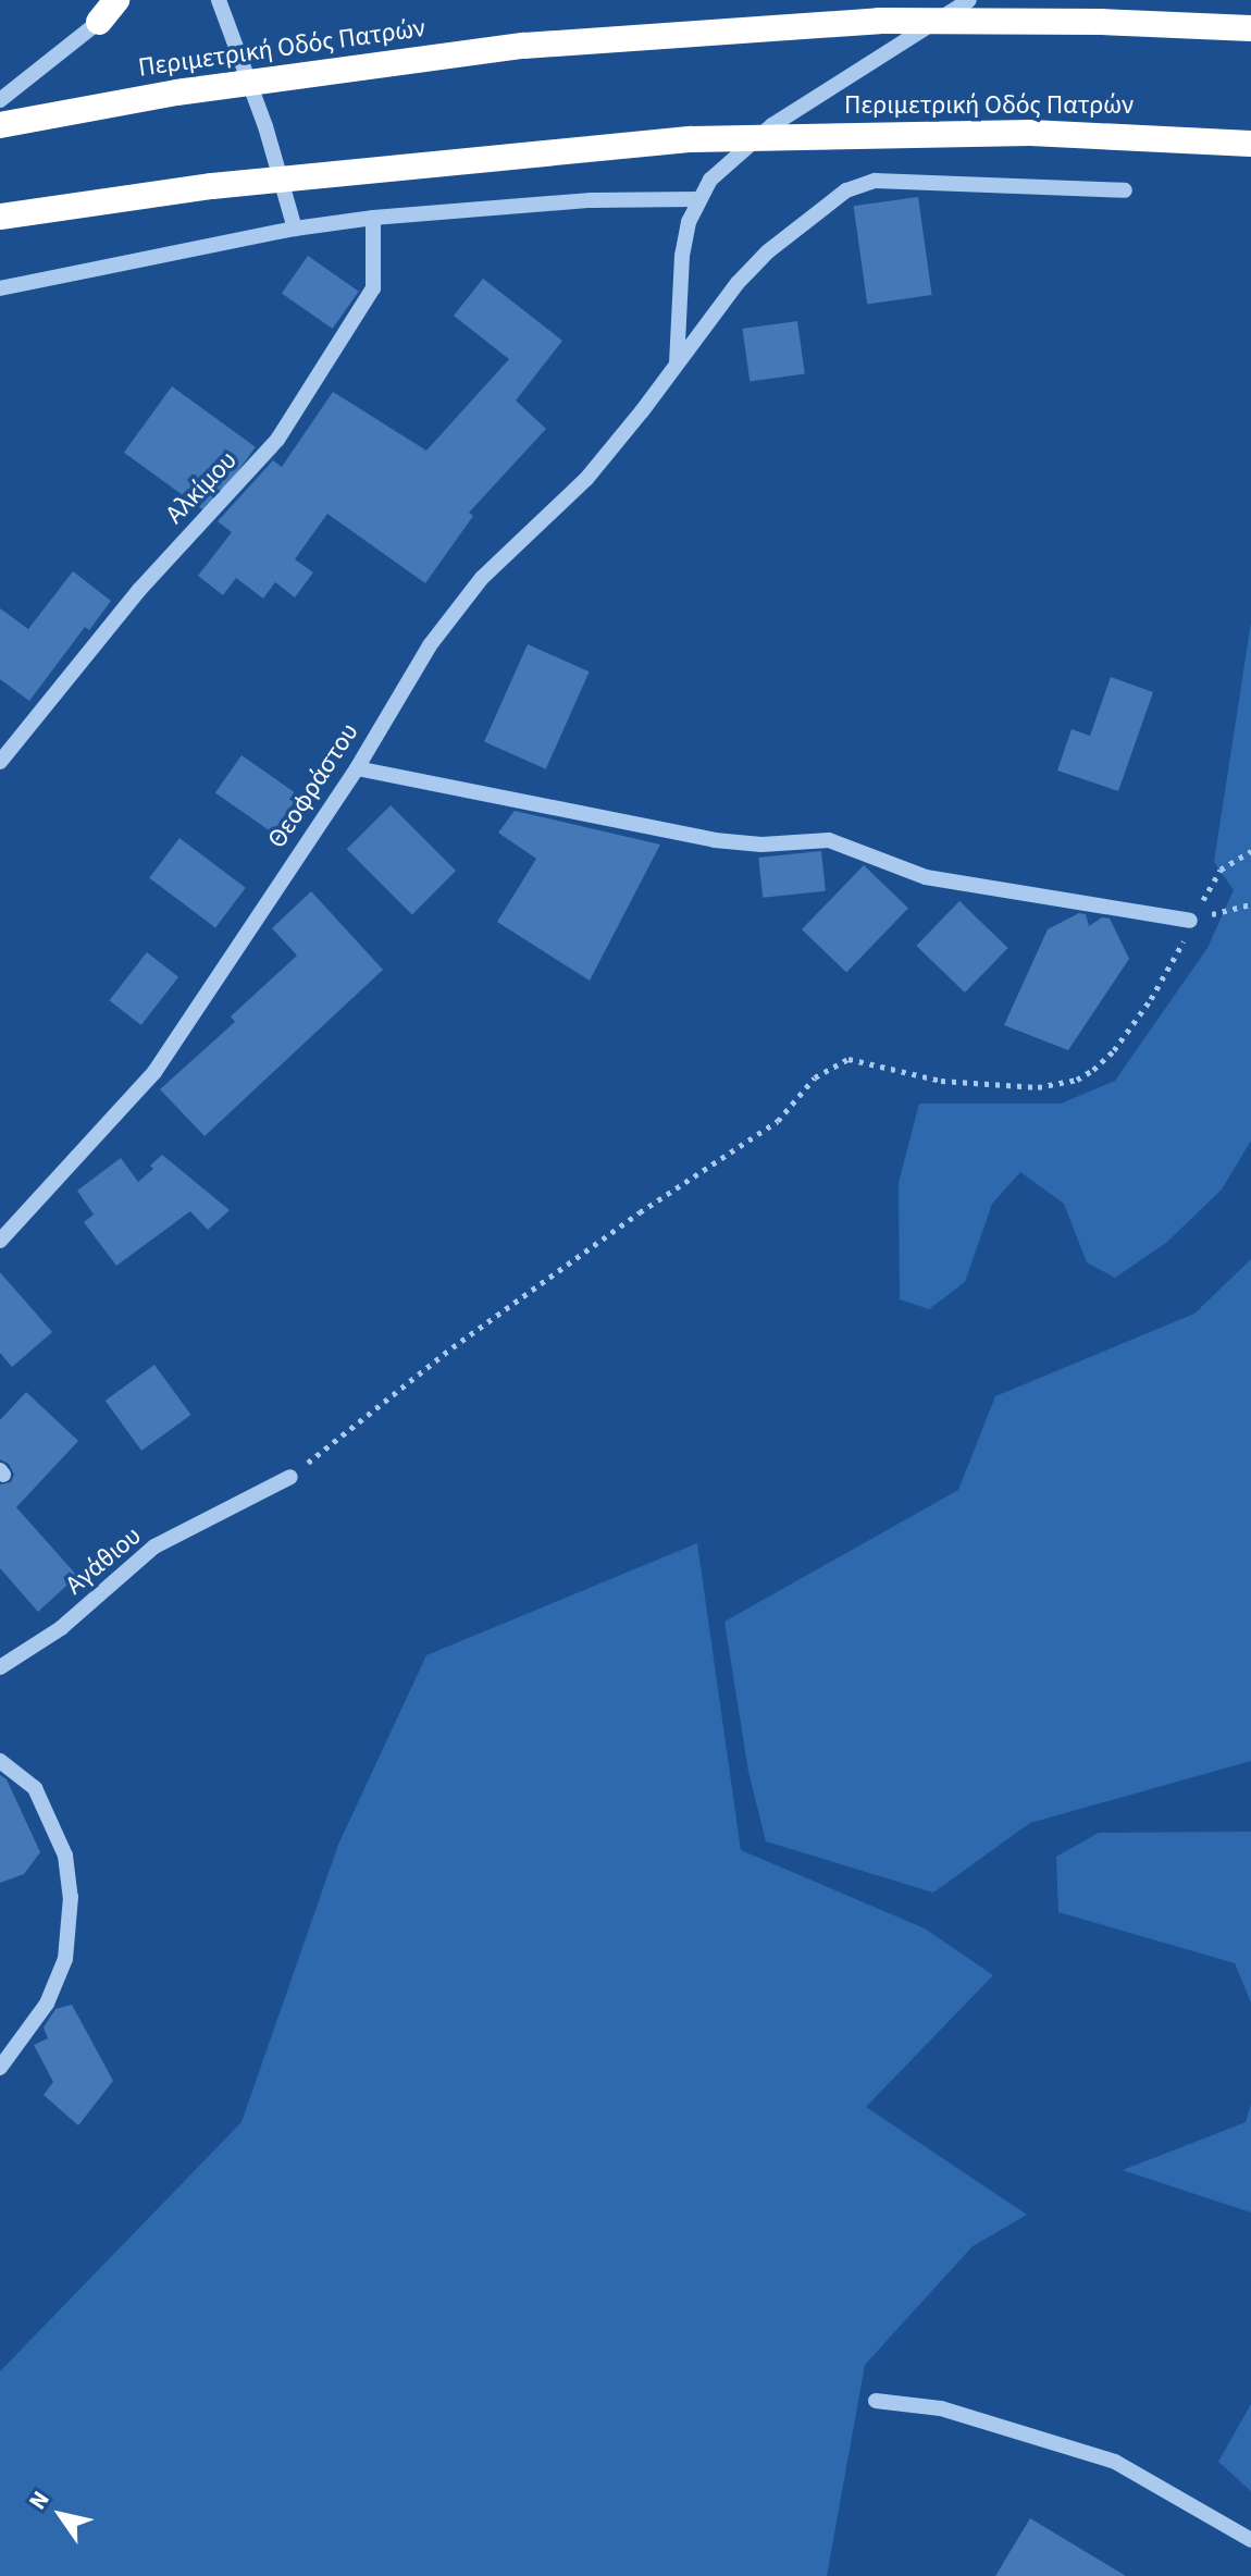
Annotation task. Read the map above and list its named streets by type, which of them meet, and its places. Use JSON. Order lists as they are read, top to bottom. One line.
{"streets":{"highway":["Περιμετρική Οδός Πατρών"],"street":["Αλκίμου","Θεοφράστου","Αγάθιου"]},"north":"top left"}
